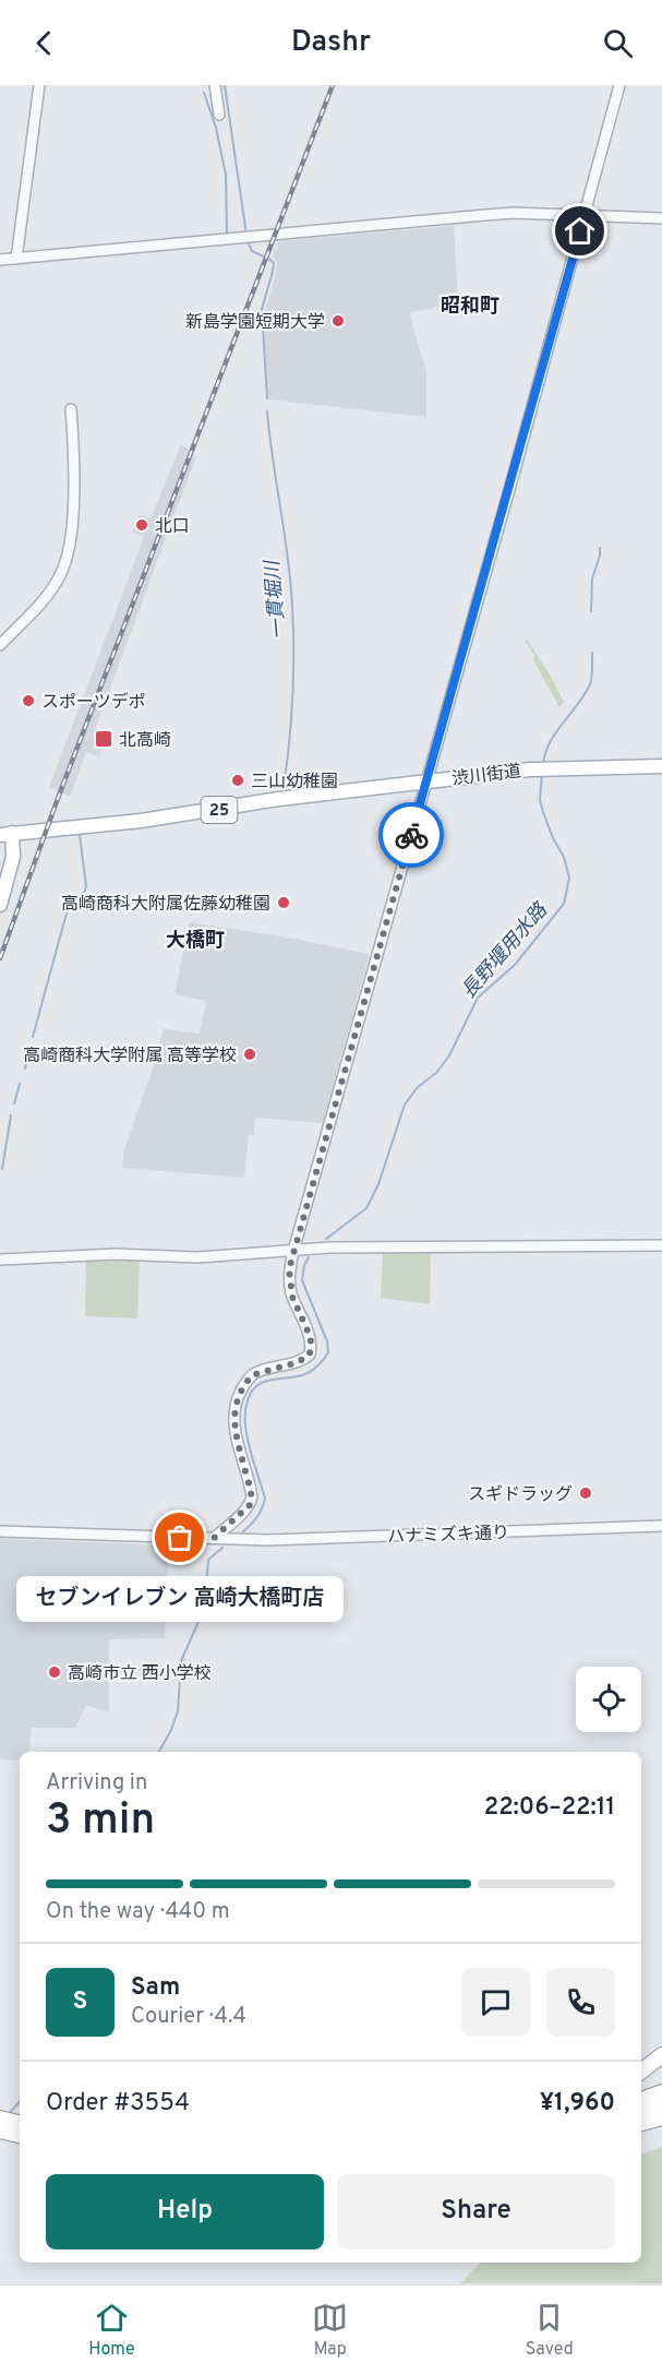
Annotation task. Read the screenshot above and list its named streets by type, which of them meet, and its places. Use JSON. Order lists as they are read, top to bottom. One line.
{"streets":{"main road":["渋川街道","25"],"street":["ハナミズキ通り"]},"districts":["昭和町","大橋町"],"water":["一貫堀川","長野堰用水路"],"places":{"other":["新島学園短期大学","北口","スポーツデポ","三山幼稚園","高崎商科大附属佐藤幼稚園","高崎商科大学附属 高等学校","スギドラッグ","セブンイレブン 高崎大橋町店","高崎市立 西小学校"],"transit":["北高崎"]},"page":{"header":"Dashr","bubble":"セブンイレブン 高崎大橋町店","heading":["3 min","Arriving in","22:06–22:11"],"panel":["Sam","Courier · 4.4","Order #3554","¥1,960"],"bar":"On the way · 440 m","round":"S","buttons":["Help","Share"],"tabs":["Home","Map","Saved"]}}
